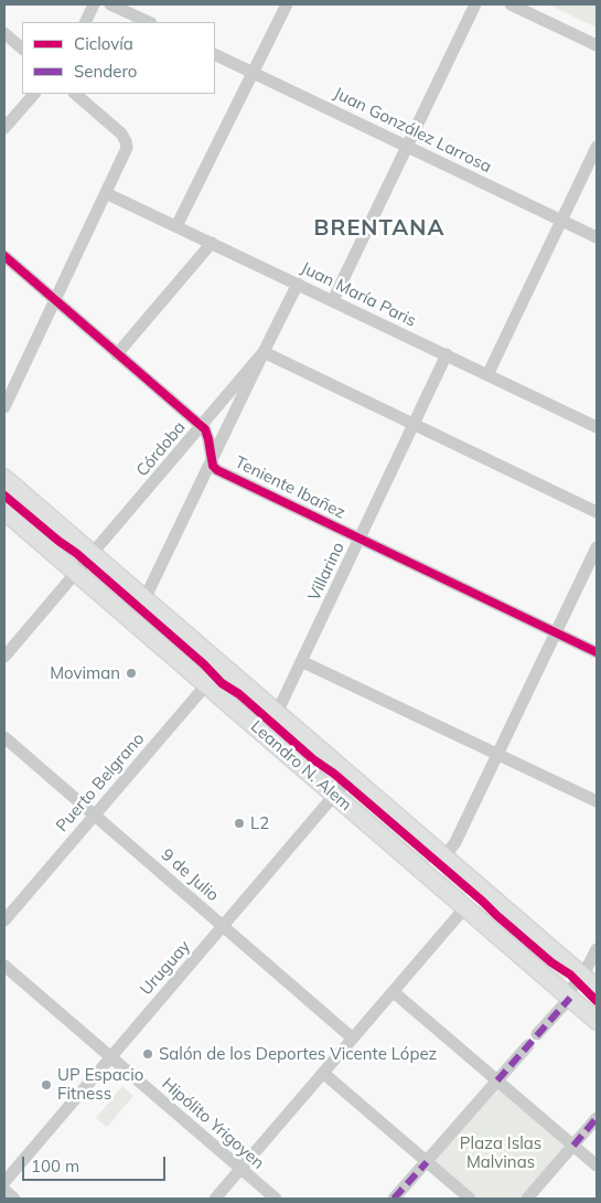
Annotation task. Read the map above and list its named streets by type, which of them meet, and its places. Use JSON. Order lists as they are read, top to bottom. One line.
{"streets":{"main road":["Leandro N. Alem"],"street":["Juan González Larrosa","Juan María Paris","Córdoba","Teniente Ibañez","Villarino","Puerto Belgrano","9 de Julio","Uruguay","Hipólito Yrigoyen"]},"crossings":[["Juan María Paris","Córdoba"],["Juan María Paris","Villarino"],["Córdoba","Teniente Ibañez"],["Córdoba","Leandro N. Alem"],["Teniente Ibañez","Villarino"],["Villarino","Leandro N. Alem"],["Leandro N. Alem","Puerto Belgrano"],["Leandro N. Alem","Uruguay"],["Puerto Belgrano","9 de Julio"],["9 de Julio","Uruguay"],["Uruguay","Hipólito Yrigoyen"]],"districts":["BRENTANA"],"parks":["Plaza Islas Malvinas"],"places":["Moviman","L2","Salón de los Deportes Vicente López","UP Espacio Fitness"],"legend":["Ciclovía","Sendero"],"scale_bar":"100 m"}
